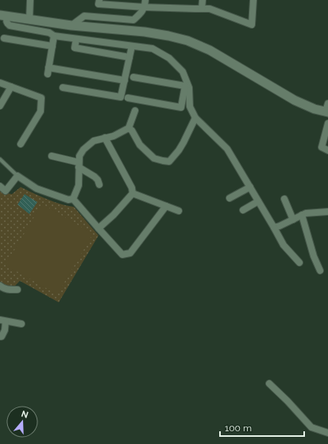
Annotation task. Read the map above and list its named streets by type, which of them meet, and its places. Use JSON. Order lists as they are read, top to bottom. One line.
{"scale_bar":"100 m","north":"top"}
